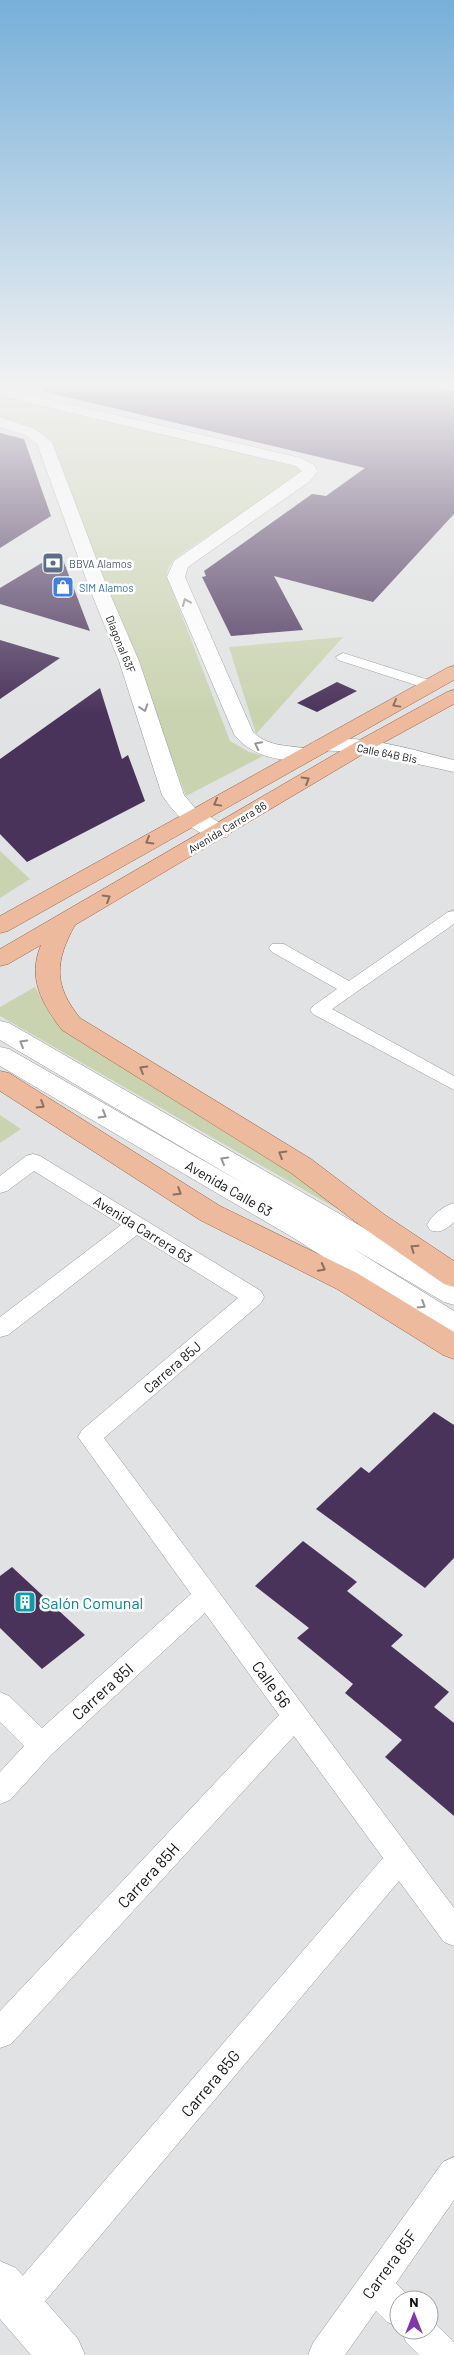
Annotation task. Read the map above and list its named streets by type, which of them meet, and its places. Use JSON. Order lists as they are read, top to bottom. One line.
{"streets":{"main road":["Avenida Carrera 86"],"street":["Diagonal 63F","Calle 64B Bis","Avenida Calle 63","Avenida Carrera 63","Carrera 85J","Calle 56","Carrera 85I","Carrera 85H","Carrera 85G","Carrera 85F"]},"crossings":[["Diagonal 63F","Avenida Carrera 86"],["Calle 64B Bis","Avenida Carrera 86"],["Avenida Carrera 63","Carrera 85J"],["Carrera 85J","Calle 56"],["Calle 56","Carrera 85I"],["Calle 56","Carrera 85H"],["Calle 56","Carrera 85G"]],"one_way":["Diagonal 63F"],"places":{"bank":["BBVA Alamos"],"shop":["SIM Alamos"],"building":["Salón Comunal"]},"north":"top"}
